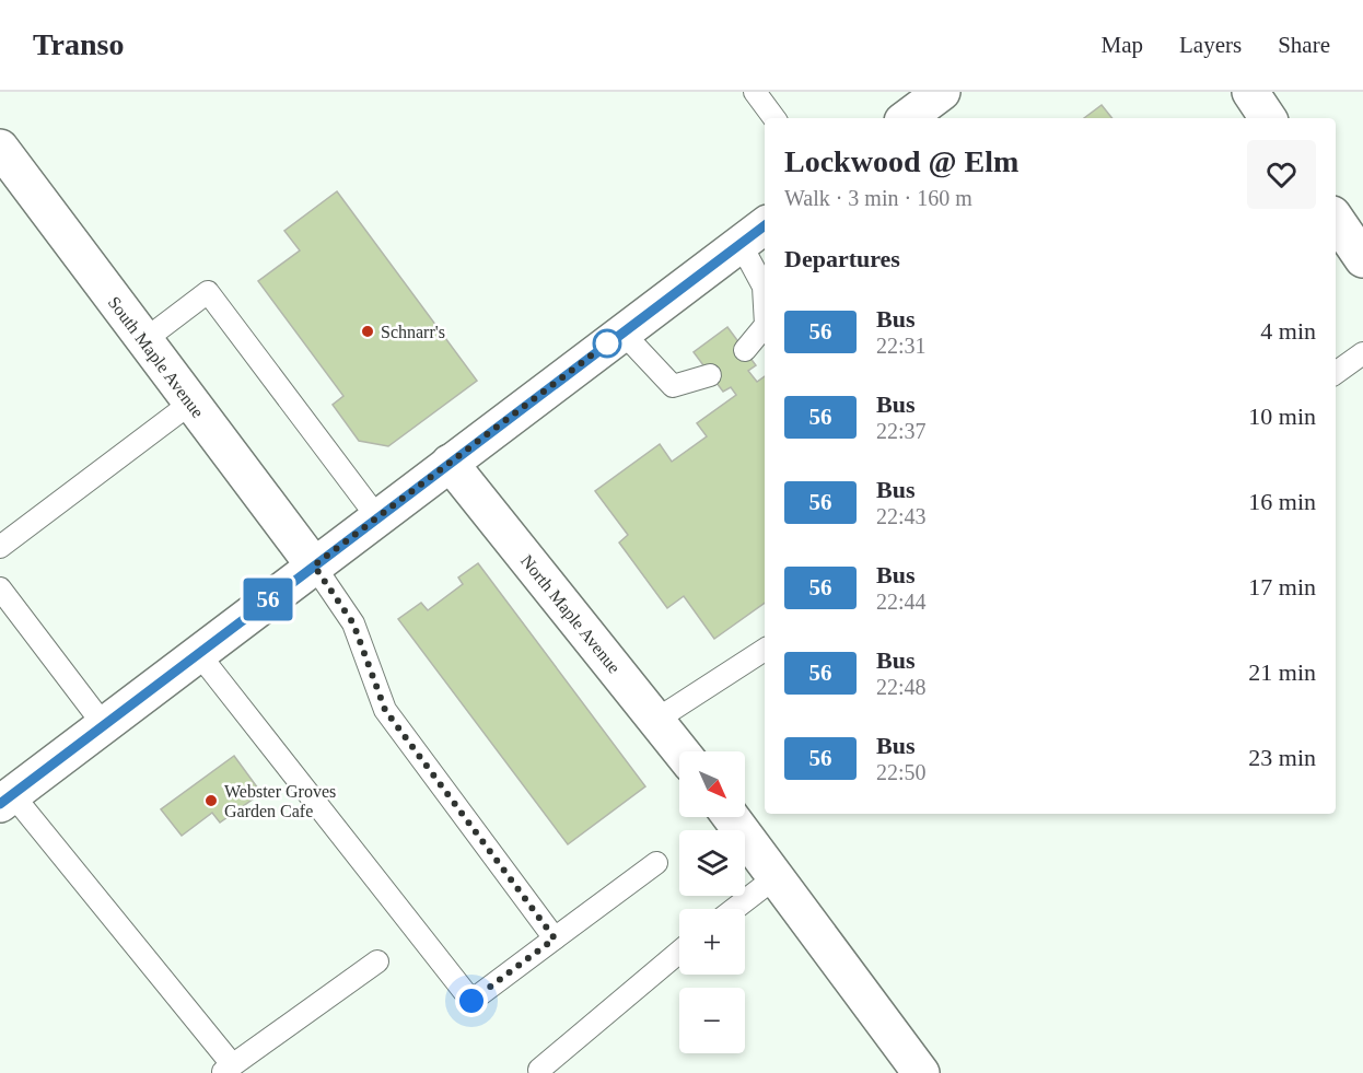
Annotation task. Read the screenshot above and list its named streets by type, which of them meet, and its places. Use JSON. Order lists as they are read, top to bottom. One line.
{"streets":{"street":["South Maple Avenue","North Maple Avenue"]},"places":["Schnarr's","Webster Groves Garden Cafe"],"lines":["bus line 56"],"north":"bottom right","page":{"header":"Transo","nav":["Map","Layers","Share"],"on_map":"56","heading":[["Lockwood @ Elm","Walk · 3 min · 160 m"],"Departures"],"list":[{"mark":"56","name":"Bus","note":"22:31","value":"4 min"},{"mark":"56","name":"Bus","note":"22:37","value":"10 min"},{"mark":"56","name":"Bus","note":"22:43","value":"16 min"},{"mark":"56","name":"Bus","note":"22:44","value":"17 min"},{"mark":"56","name":"Bus","note":"22:48","value":"21 min"},{"mark":"56","name":"Bus","note":"22:50","value":"23 min"}],"map_buttons":["+","−"]}}
